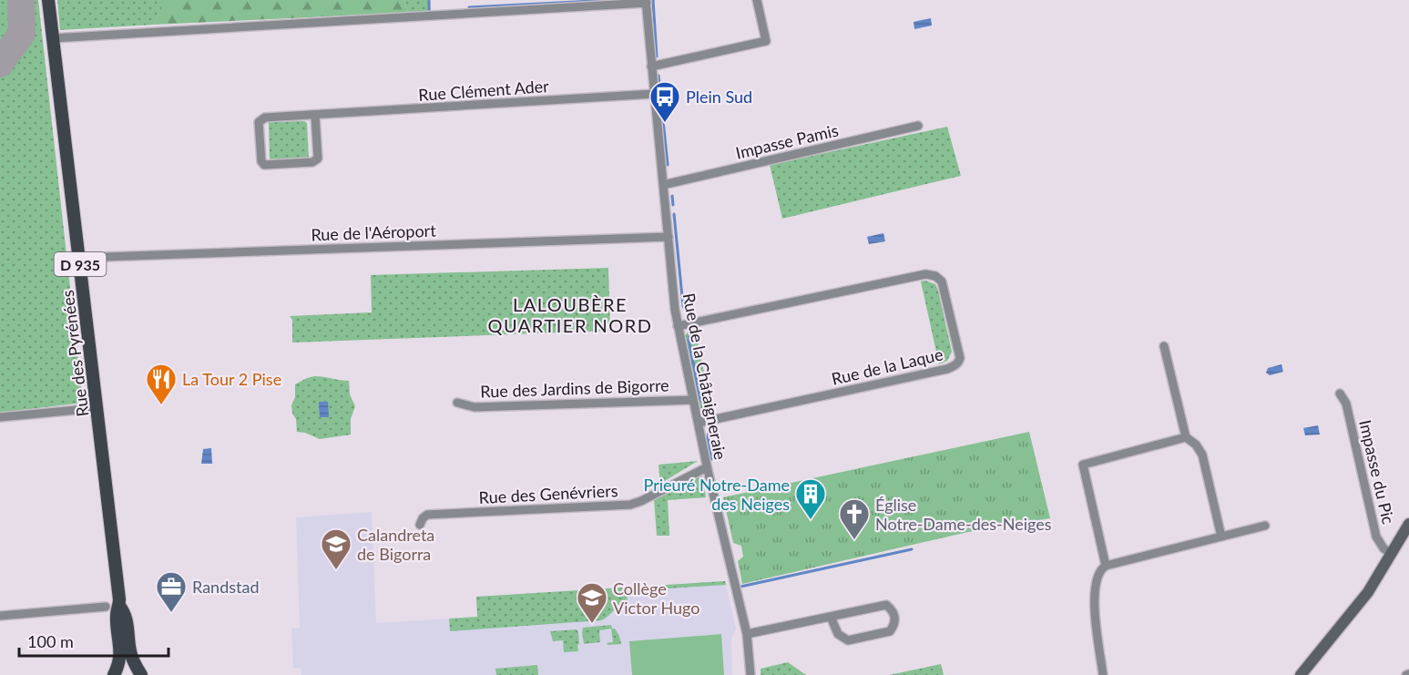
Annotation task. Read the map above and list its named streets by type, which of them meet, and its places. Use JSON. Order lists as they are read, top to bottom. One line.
{"streets":{"main road":["D 935","Rue des Pyrénées"],"street":["Rue Clément Ader","Impasse Pamis","Rue de l'Aéroport","Rue de la Laque","Rue de la Châtaigneraie","Rue des Jardins de Bigorre","Impasse du Pic","Rue des Genévriers"]},"crossings":[["Rue Clément Ader","Rue de la Châtaigneraie"],["Impasse Pamis","Rue de la Châtaigneraie"],["Rue de l'Aéroport","Rue des Pyrénées"],["Rue de l'Aéroport","Rue de la Châtaigneraie"],["D 935","Rue des Pyrénées"],["Rue de la Laque","Rue de la Châtaigneraie"],["Rue de la Châtaigneraie","Rue des Jardins de Bigorre"],["Rue de la Châtaigneraie","Rue des Genévriers"]],"districts":["LALOUBÈRE QUARTIER NORD"],"places":{"bus stop":["Plein Sud"],"restaurant":["La Tour 2 Pise"],"building":["Prieuré Notre-Dame des Neiges"],"church":["Église Notre-Dame-des-Neiges"],"school or university":["Calandreta de Bigorra","Collège Victor Hugo"],"office":["Randstad"]},"scale_bar":"100 m"}
